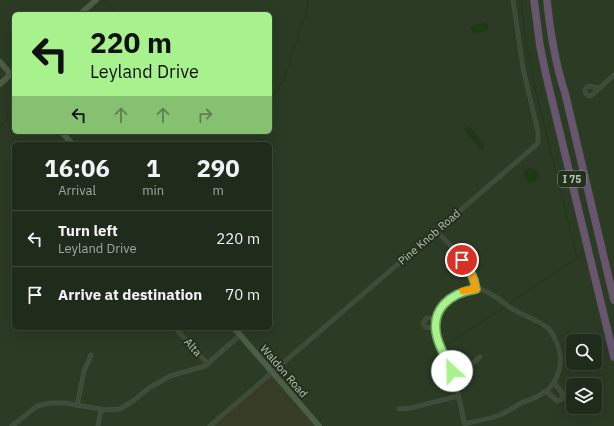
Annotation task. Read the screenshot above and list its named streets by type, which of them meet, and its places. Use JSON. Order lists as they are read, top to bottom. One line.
{"streets":{"highway":["I 75"],"street":["Pine Knob Road","Alta","Waldon Road"]},"crossings":[["Pine Knob Road","Waldon Road"]],"page":{"turn":["220 m","Leyland Drive"],"eta":["16:06","Arrival","1","min","290","m"],"list":[{"name":"Turn left","note":"Leyland Drive","value":"220 m"},{"name":"Arrive at destination","value":"70 m"}]}}
